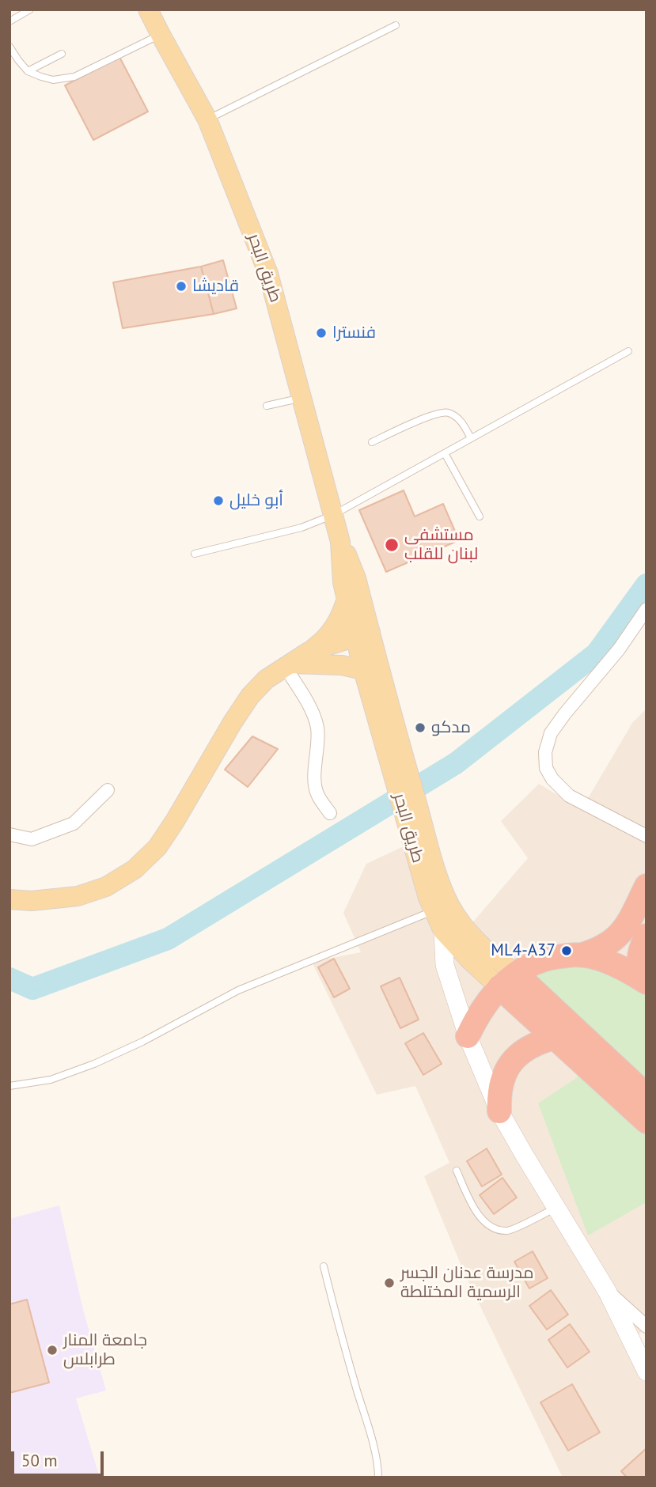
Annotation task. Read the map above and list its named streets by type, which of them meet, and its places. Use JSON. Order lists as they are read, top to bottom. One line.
{"streets":{"highway":["طريق البحر"]},"places":["قاديشا","فنسترا","أبو خليل","مستشفى لبنان للقلب","مدكو","ML4-A37","مدرسة عدنان الجسر الرسمية المختلطة","جامعة المنار طرابلس"],"scale_bar":"50 m"}
